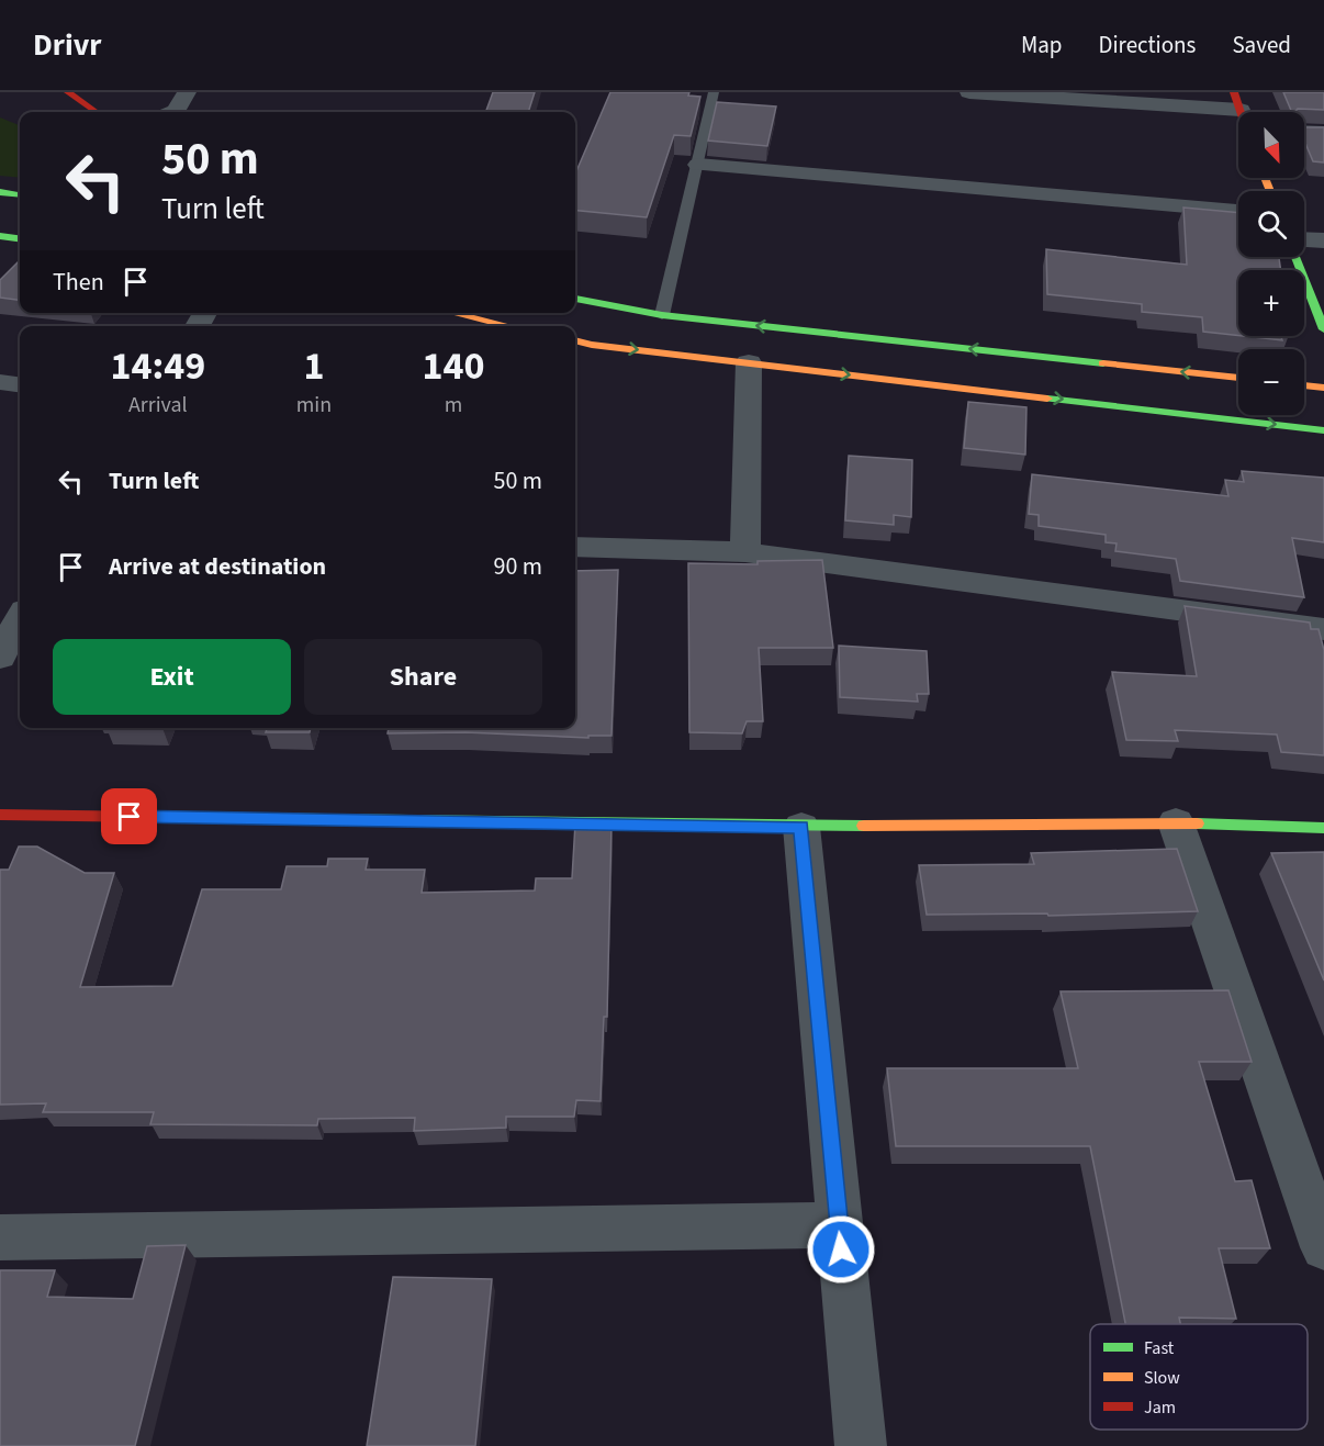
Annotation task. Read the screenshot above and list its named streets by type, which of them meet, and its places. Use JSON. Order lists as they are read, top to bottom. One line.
{"legend":["Fast","Slow","Jam"],"north":"bottom right","page":{"header":"Drivr","nav":["Map","Directions","Saved"],"map_buttons":["+","−"],"turn":["50 m","Turn left"],"then":"Then","eta":["14:49","Arrival","1","min","140","m"],"list":[{"name":"Turn left","value":"50 m"},{"name":"Arrive at destination","value":"90 m"}],"buttons":["Exit","Share"]}}
